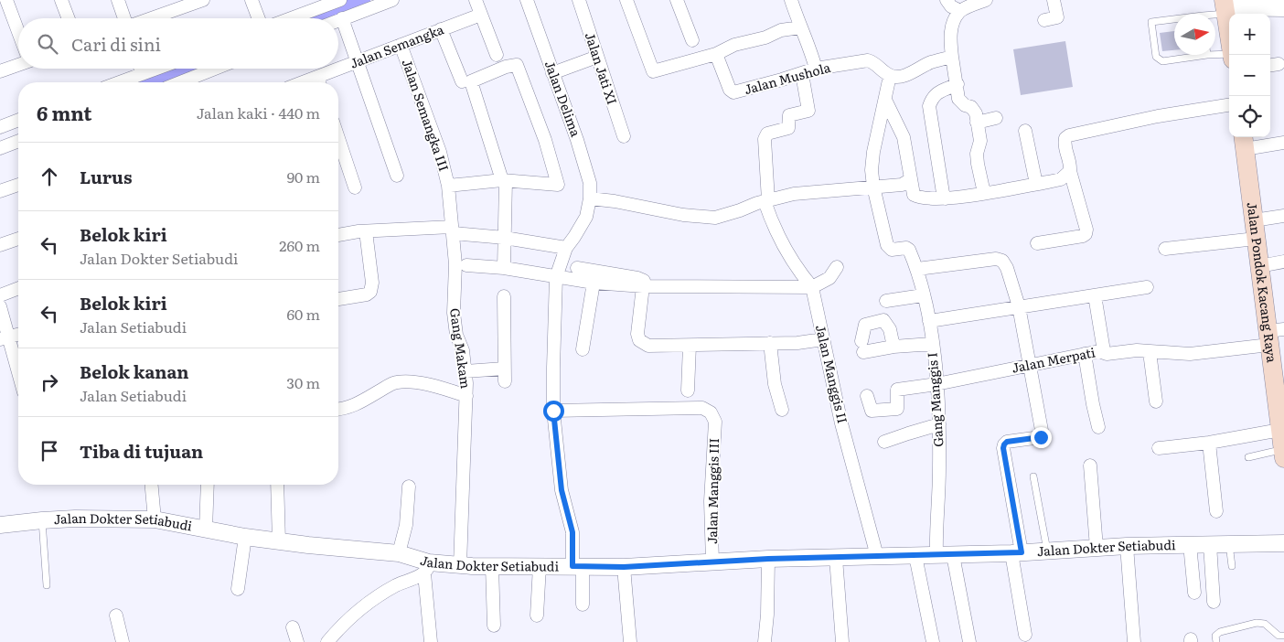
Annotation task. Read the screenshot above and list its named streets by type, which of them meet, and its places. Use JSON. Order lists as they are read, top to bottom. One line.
{"streets":{"main road":["Jalan Pondok Kacang Raya"],"street":["Jalan Semangka","Jalan Jati XI","Jalan Mushola","Jalan Delima","Jalan Semangka III","Gang Makam","Jalan Merpati","Jalan Manggis II","Gang Manggis I","Jalan Manggis III","Jalan Dokter Setiabudi"]},"crossings":[["Jalan Semangka","Jalan Semangka III"],["Jalan Mushola","Jalan Manggis II"],["Jalan Delima","Jalan Manggis III"],["Jalan Delima","Jalan Dokter Setiabudi"],["Jalan Semangka III","Gang Makam"],["Jalan Pondok Kacang Raya","Jalan Merpati"],["Gang Makam","Jalan Dokter Setiabudi"],["Jalan Merpati","Gang Manggis I"],["Jalan Manggis II","Jalan Dokter Setiabudi"],["Gang Manggis I","Jalan Dokter Setiabudi"],["Jalan Manggis III","Jalan Dokter Setiabudi"]],"north":"right","page":{"map_buttons":["+","−"],"search":"Cari di sini","heading":["6 mnt","Jalan kaki · 440 m"],"list":[["Lurus","90 m"],["Belok kiri","Jalan Dokter Setiabudi","260 m"],["Belok kiri","Jalan Setiabudi","60 m"],["Belok kanan","Jalan Setiabudi","30 m"],"Tiba di tujuan"]}}
